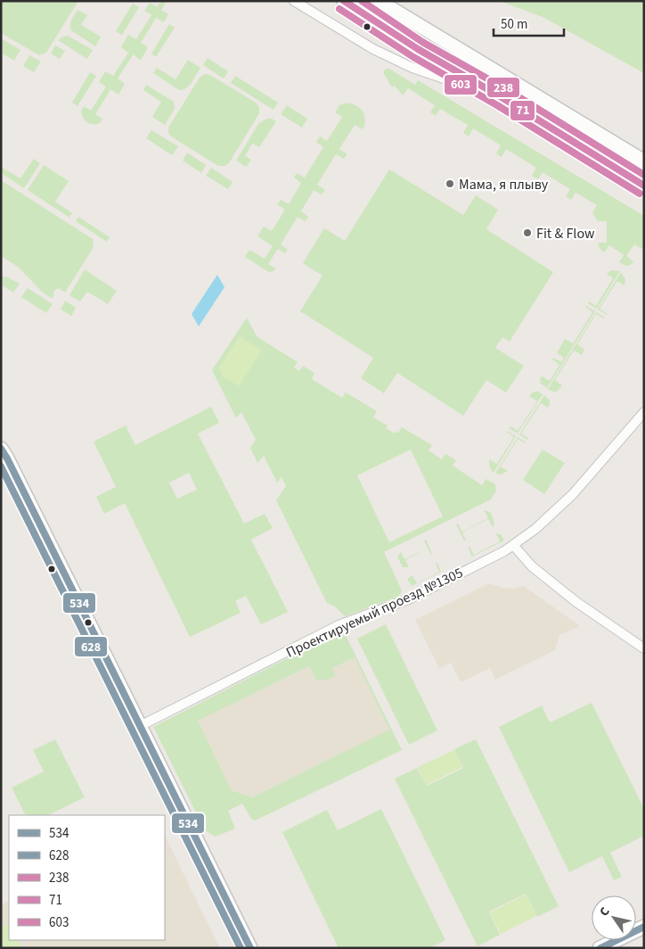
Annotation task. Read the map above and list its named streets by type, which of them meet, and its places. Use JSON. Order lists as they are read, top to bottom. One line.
{"streets":{"street":["Проектируемый проезд №1305"]},"places":["Мама, я плыву","Fit & Flow"],"lines":["transit line 238","transit line 71","transit line 603","transit line 534","transit line 628"],"legend":["534","628","238","71","603"],"scale_bar":"50 m","north":"top left"}
